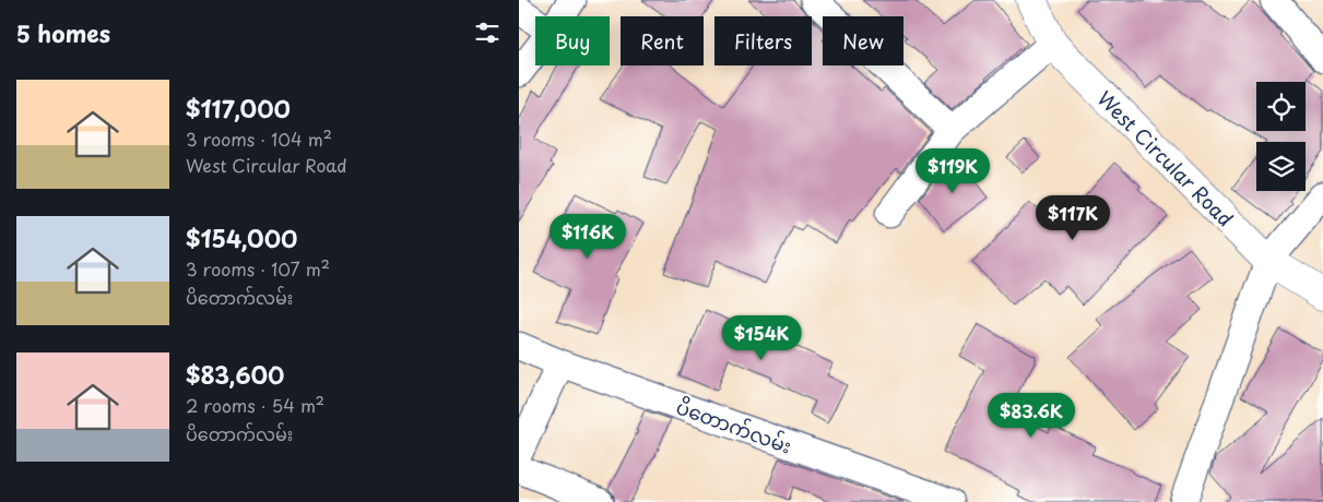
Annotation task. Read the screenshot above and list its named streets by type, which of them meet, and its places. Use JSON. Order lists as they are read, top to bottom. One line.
{"streets":{"street":["West Circular Road","ပိတောက်လမ်း"]},"page":{"heading":"5 homes","chip":["Buy","Rent","Filters","New"],"list":[{"name":"$117,000","note":"3 rooms · 104 m² · West Circular Road"},{"name":"$154,000","note":"3 rooms · 107 m² · ပိတောက်လမ်း"},{"name":"$83,600","note":"2 rooms · 54 m² · ပိတောက်လမ်း"}],"price":["$119K","$117K","$116K","$154K","$83.6K"]}}
